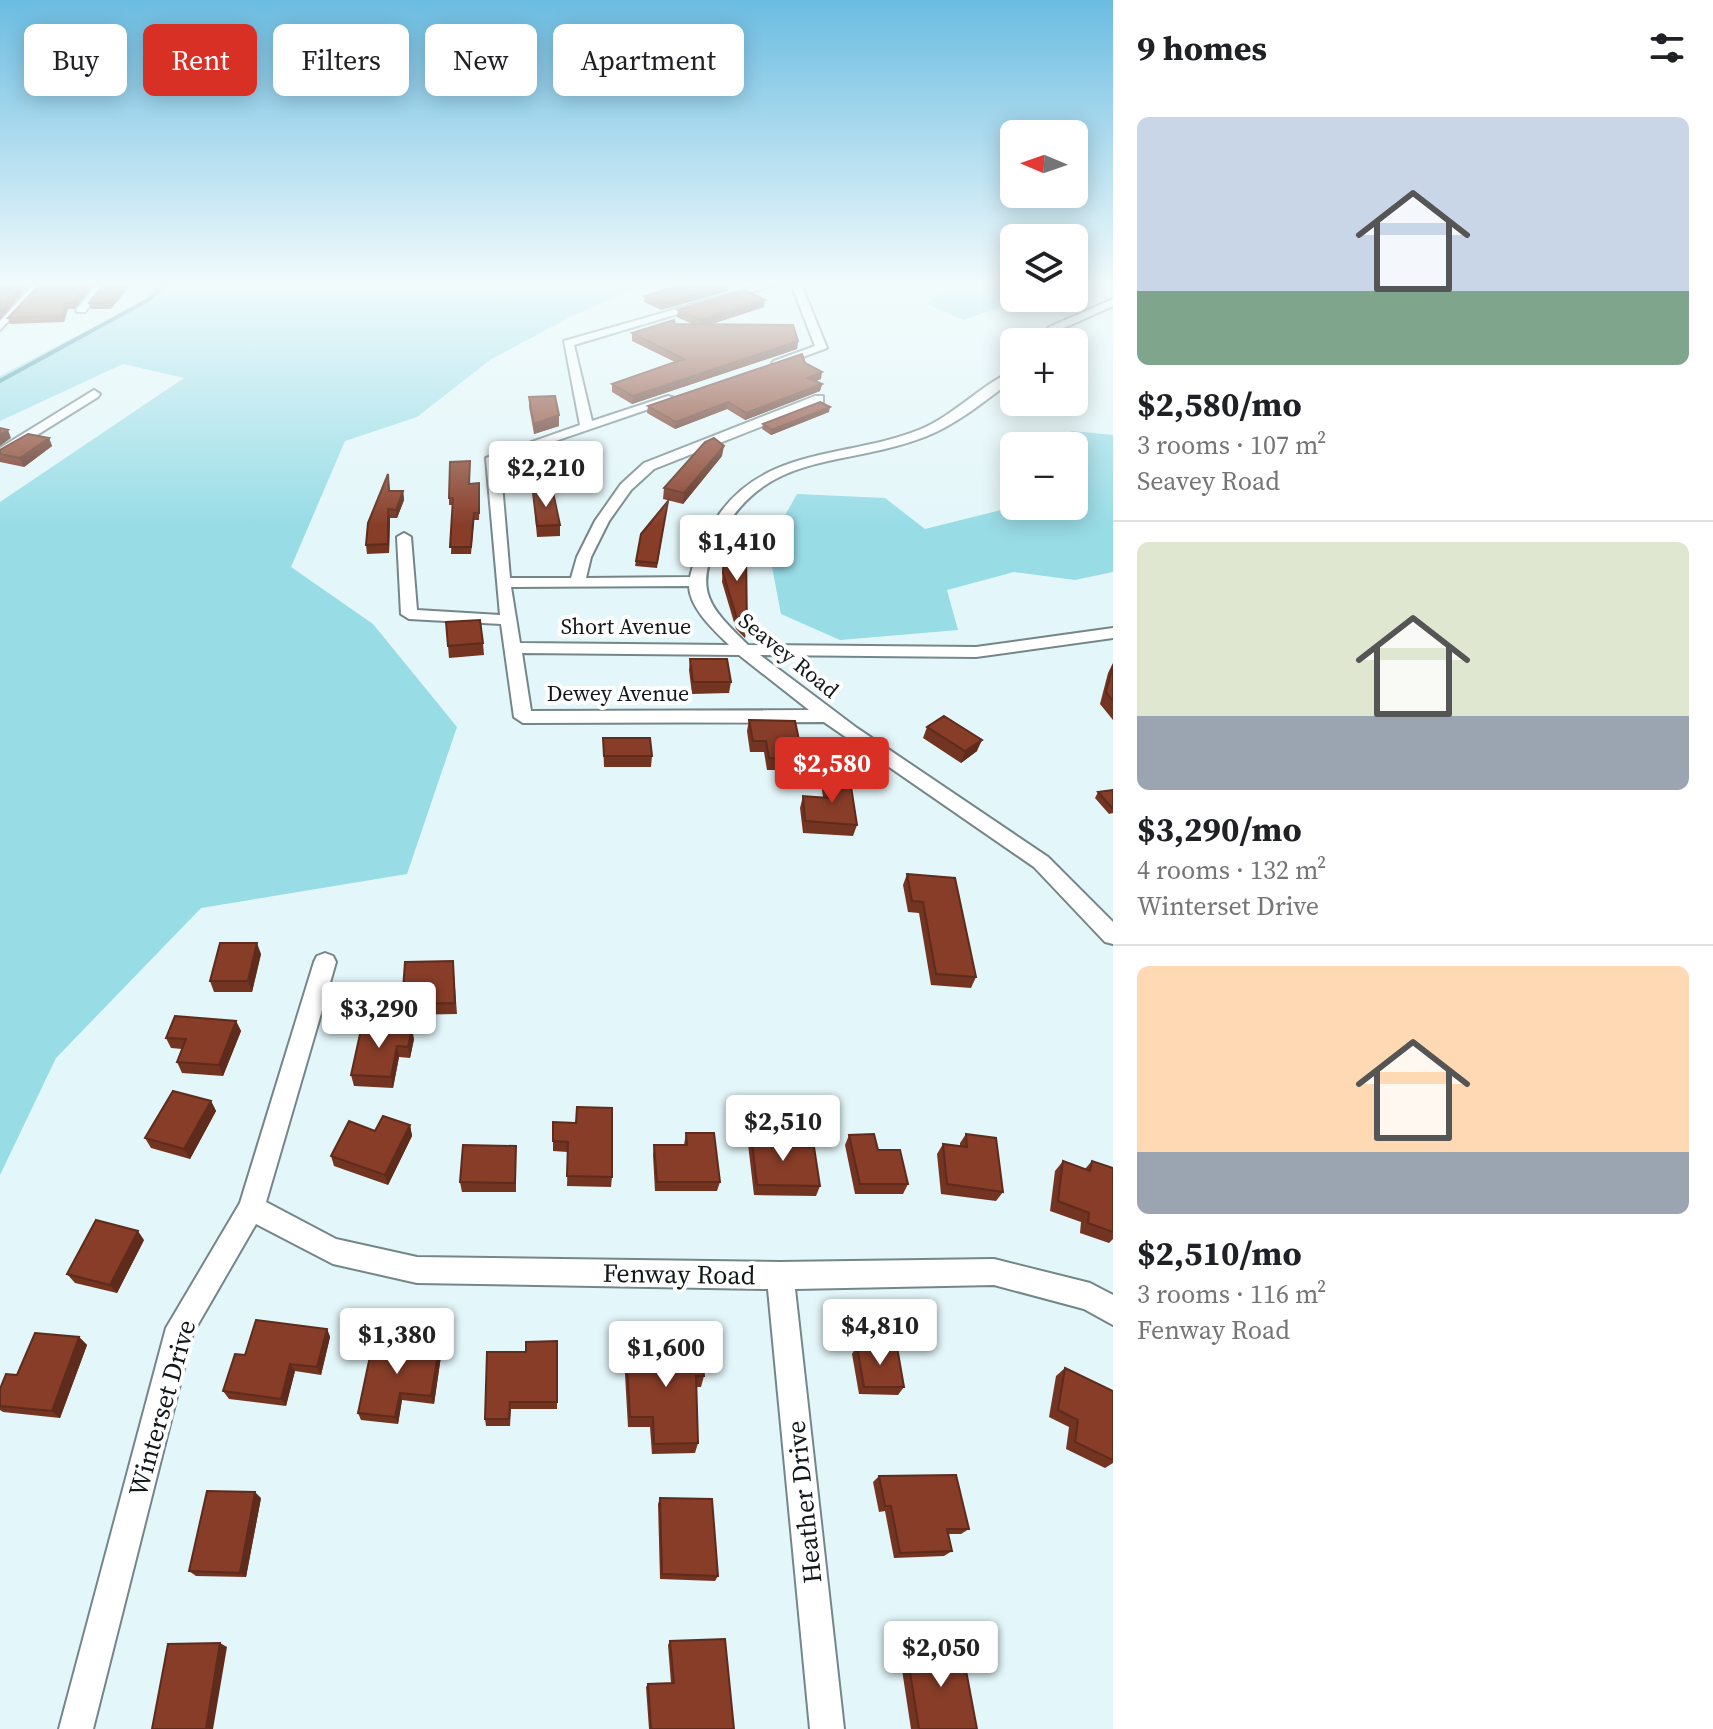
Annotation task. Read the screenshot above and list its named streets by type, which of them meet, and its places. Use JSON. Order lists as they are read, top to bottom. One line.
{"streets":{"street":["Short Avenue","Seavey Road","Dewey Avenue","Fenway Road","Winterset Drive","Heather Drive"]},"crossings":[["Short Avenue","Seavey Road"],["Short Avenue","Dewey Avenue"],["Seavey Road","Dewey Avenue"],["Fenway Road","Winterset Drive"],["Fenway Road","Heather Drive"]],"north":"left","page":{"heading":"9 homes","chip":["Buy","Rent","Filters","New","Apartment"],"list":[{"name":"$2,580/mo","note":"3 rooms · 107 m² · Seavey Road"},{"name":"$3,290/mo","note":"4 rooms · 132 m² · Winterset Drive"},{"name":"$2,510/mo","note":"3 rooms · 116 m² · Fenway Road"}],"map_buttons":["+","−"],"price":["$2,210","$1,410","$2,580","$3,290","$2,510","$4,810","$1,380","$1,600","$2,050"]}}
